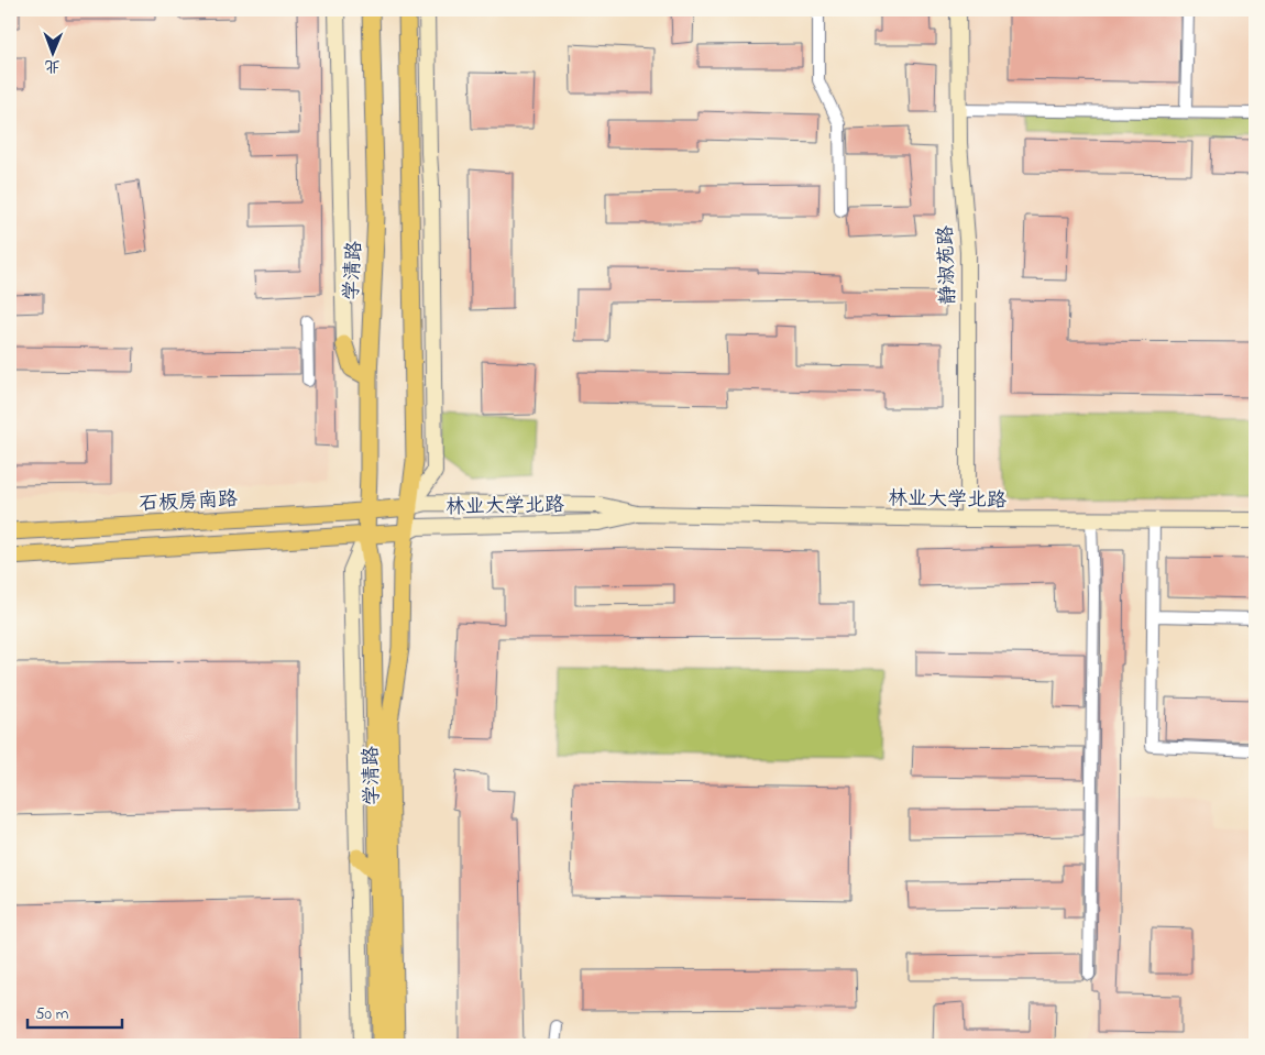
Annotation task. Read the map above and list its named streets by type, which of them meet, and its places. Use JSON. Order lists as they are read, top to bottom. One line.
{"streets":{"main road":["学清路","石板房南路"],"street":["静淑苑路","林业大学北路"]},"crossings":[["静淑苑路","林业大学北路"],["学清路","林业大学北路"],["学清路","石板房南路"],["林业大学北路","石板房南路"]],"scale_bar":"50 m","north":"bottom"}
